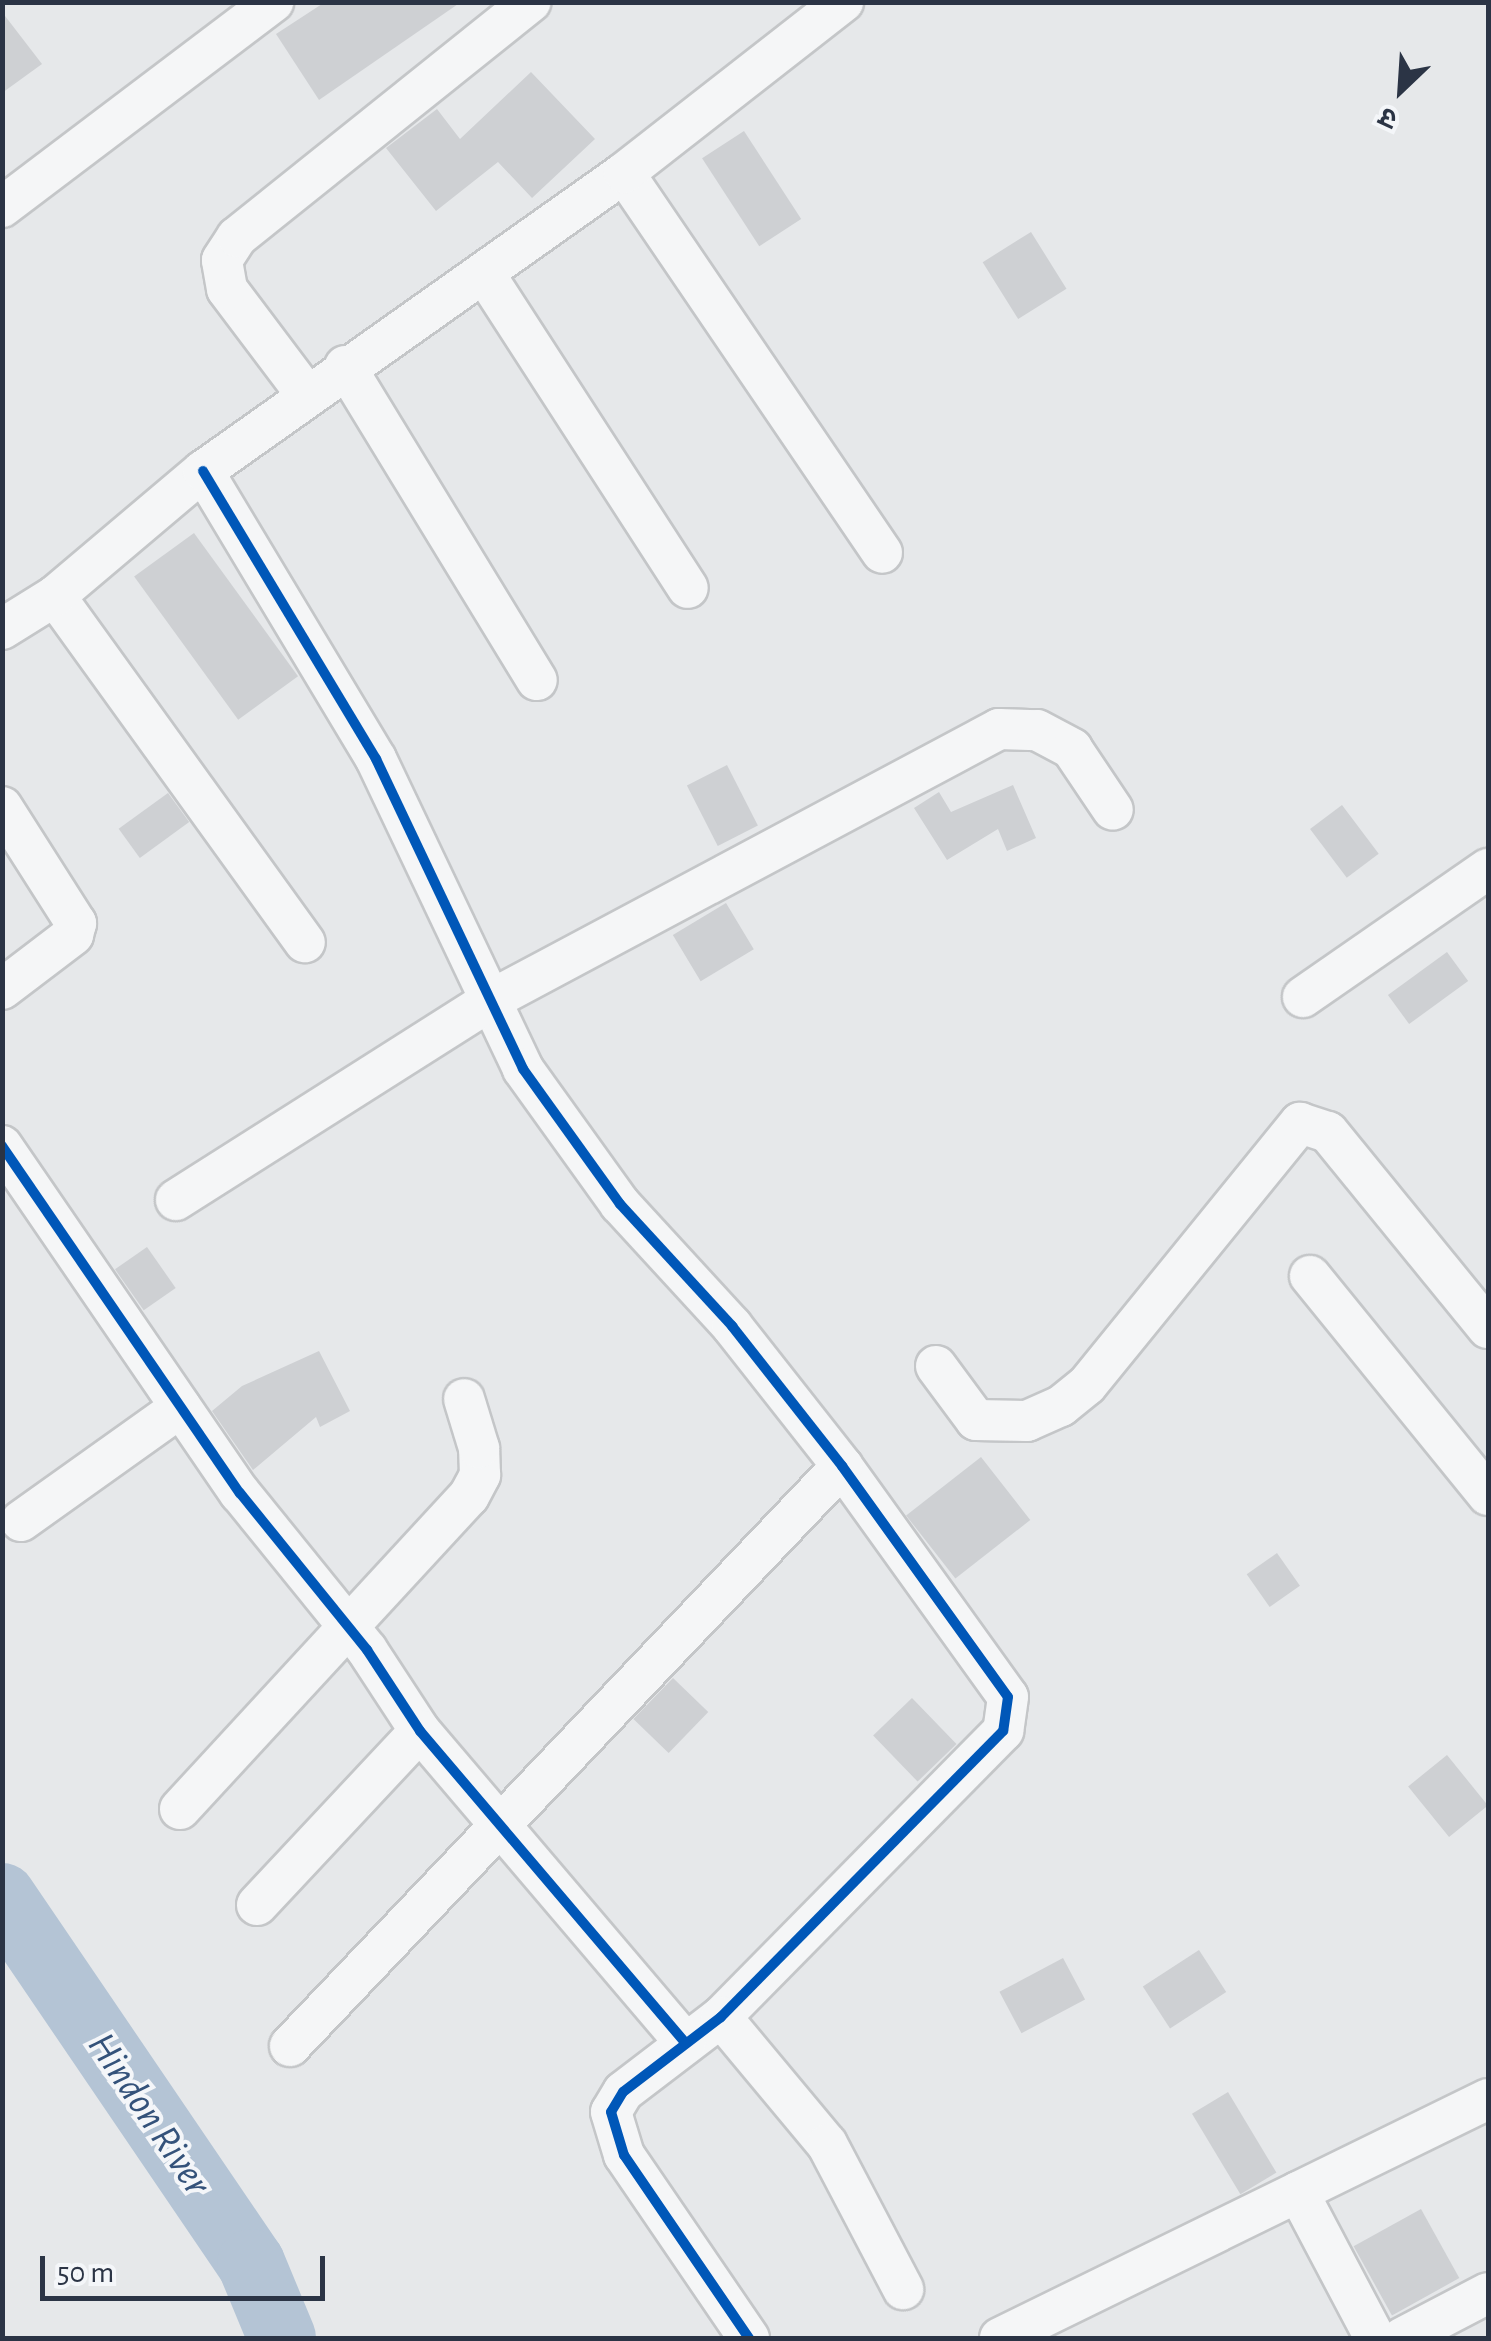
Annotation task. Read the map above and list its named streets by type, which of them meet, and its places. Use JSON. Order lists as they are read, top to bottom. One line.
{"water":["Hindon River"],"scale_bar":"50 m","north":"bottom left"}
